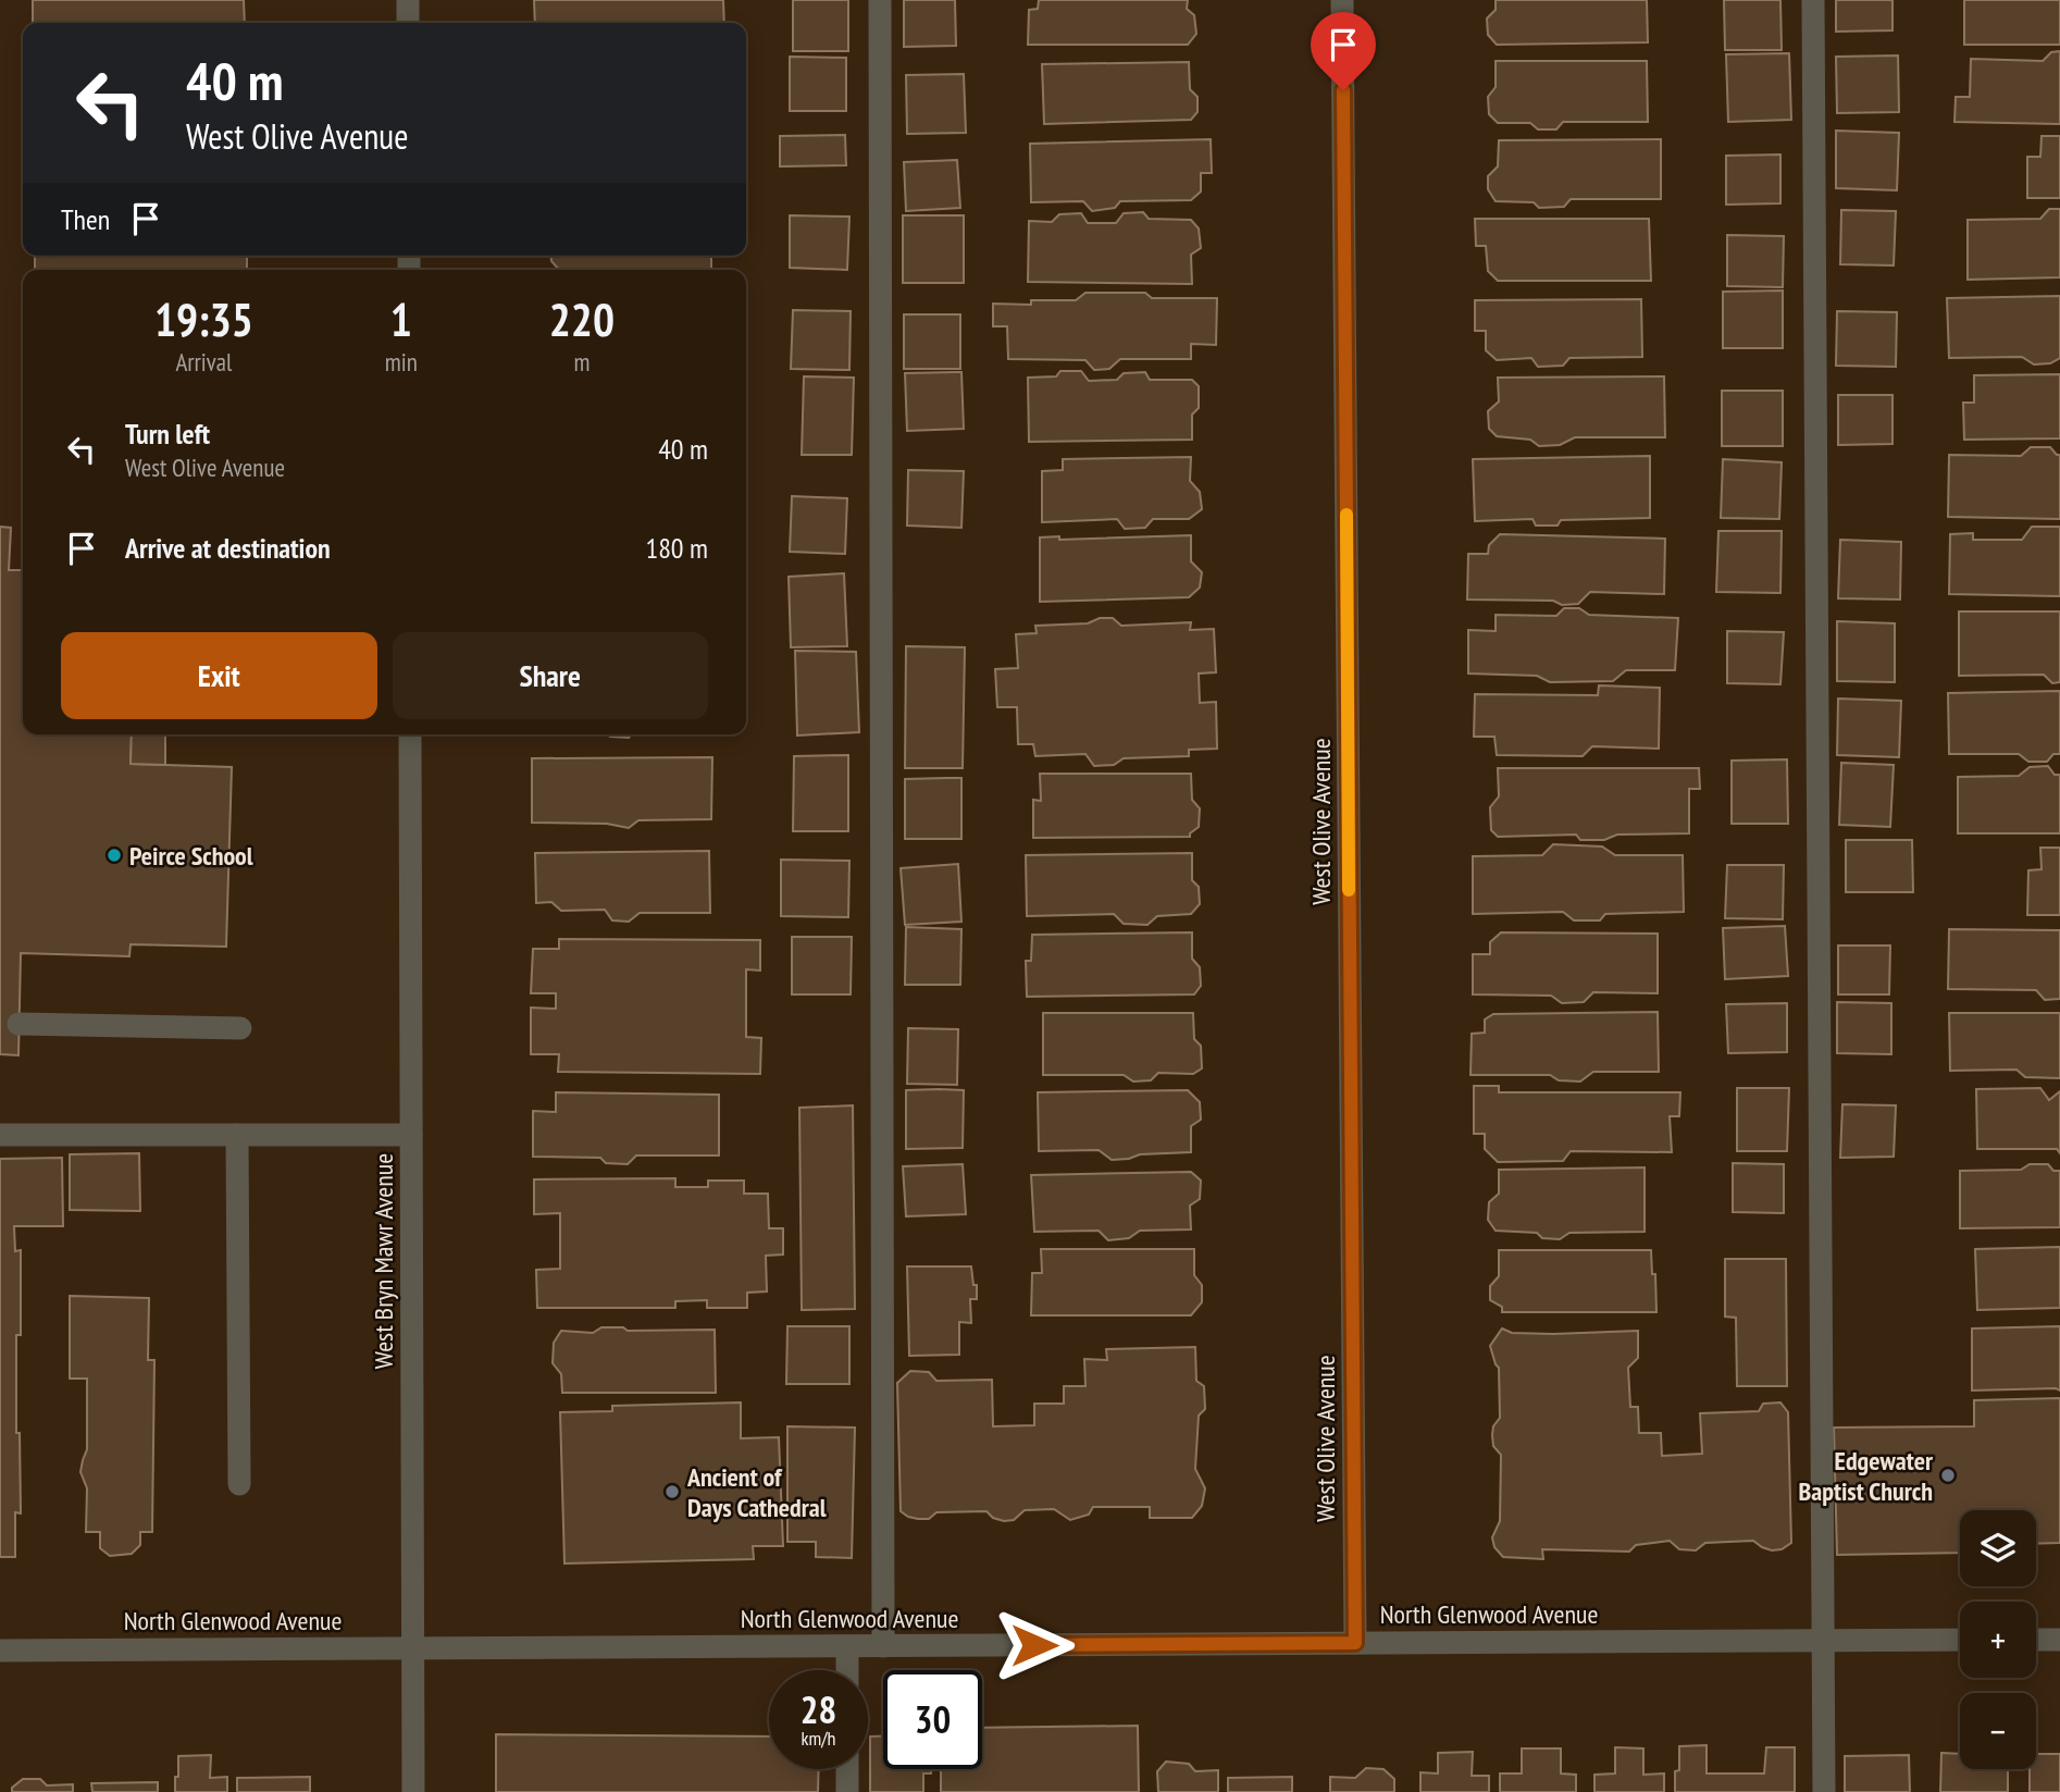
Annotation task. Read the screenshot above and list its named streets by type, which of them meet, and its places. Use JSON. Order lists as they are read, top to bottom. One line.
{"streets":{"street":["West Olive Avenue","West Bryn Mawr Avenue","North Glenwood Avenue"]},"crossings":[["West Olive Avenue","North Glenwood Avenue"],["West Bryn Mawr Avenue","North Glenwood Avenue"]],"places":["Peirce School","Edgewater Baptist Church","Ancient of Days Cathedral"],"page":{"turn":["40 m","West Olive Avenue"],"then":"Then","eta":["19:35","Arrival","1","min","220","m"],"list":[{"name":"Turn left","note":"West Olive Avenue","value":"40 m"},{"name":"Arrive at destination","value":"180 m"}],"buttons":["Exit","Share"],"map_buttons":["+","−"],"speed":"28 km/h","limit":"30"}}
